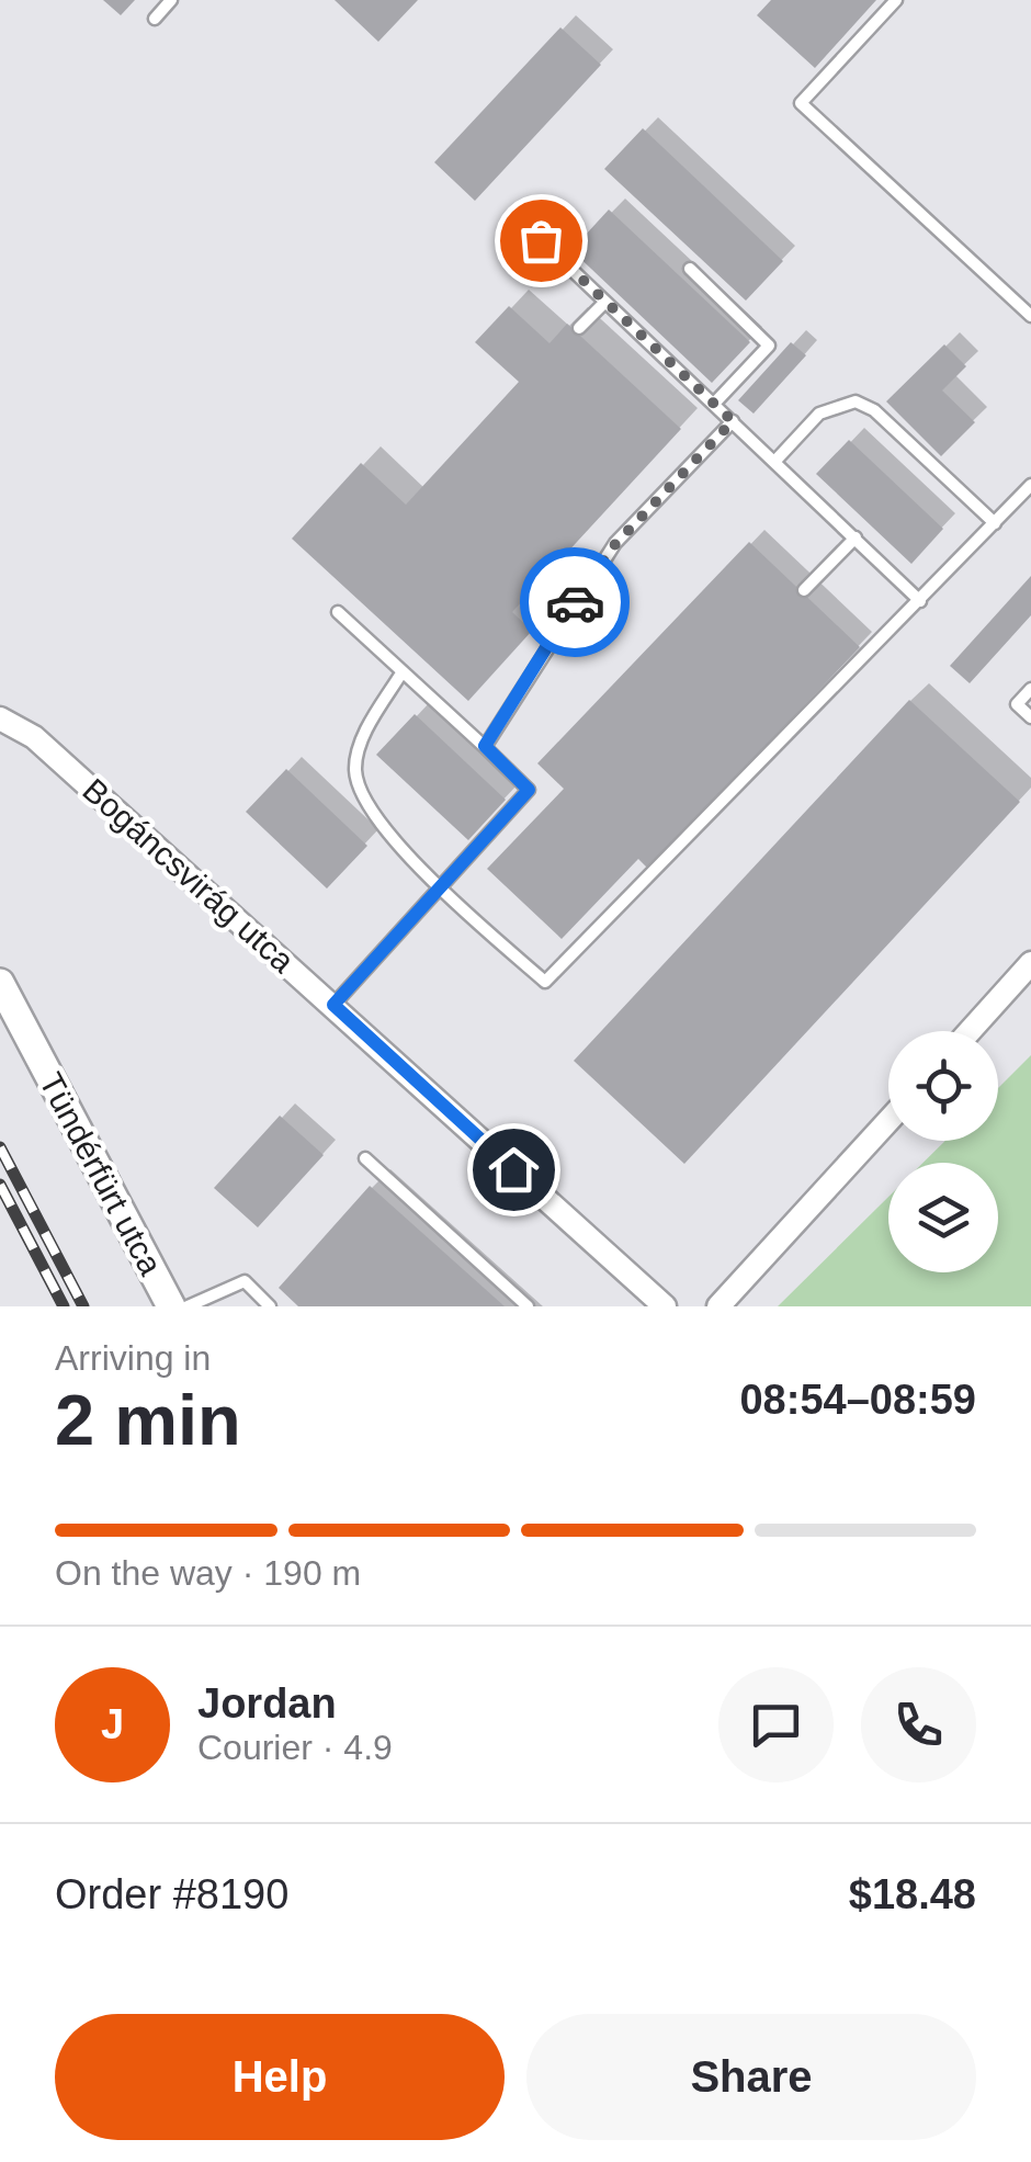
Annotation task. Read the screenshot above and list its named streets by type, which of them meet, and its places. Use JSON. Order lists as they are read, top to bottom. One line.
{"streets":{"street":["Bogáncsvirág utca","Tündérfürt utca"]},"page":{"heading":["2 min","Arriving in","08:54–08:59"],"panel":["Jordan","Courier · 4.9","Order #8190","$18.48"],"bar":"On the way · 190 m","round":"J","buttons":["Help","Share"]}}
